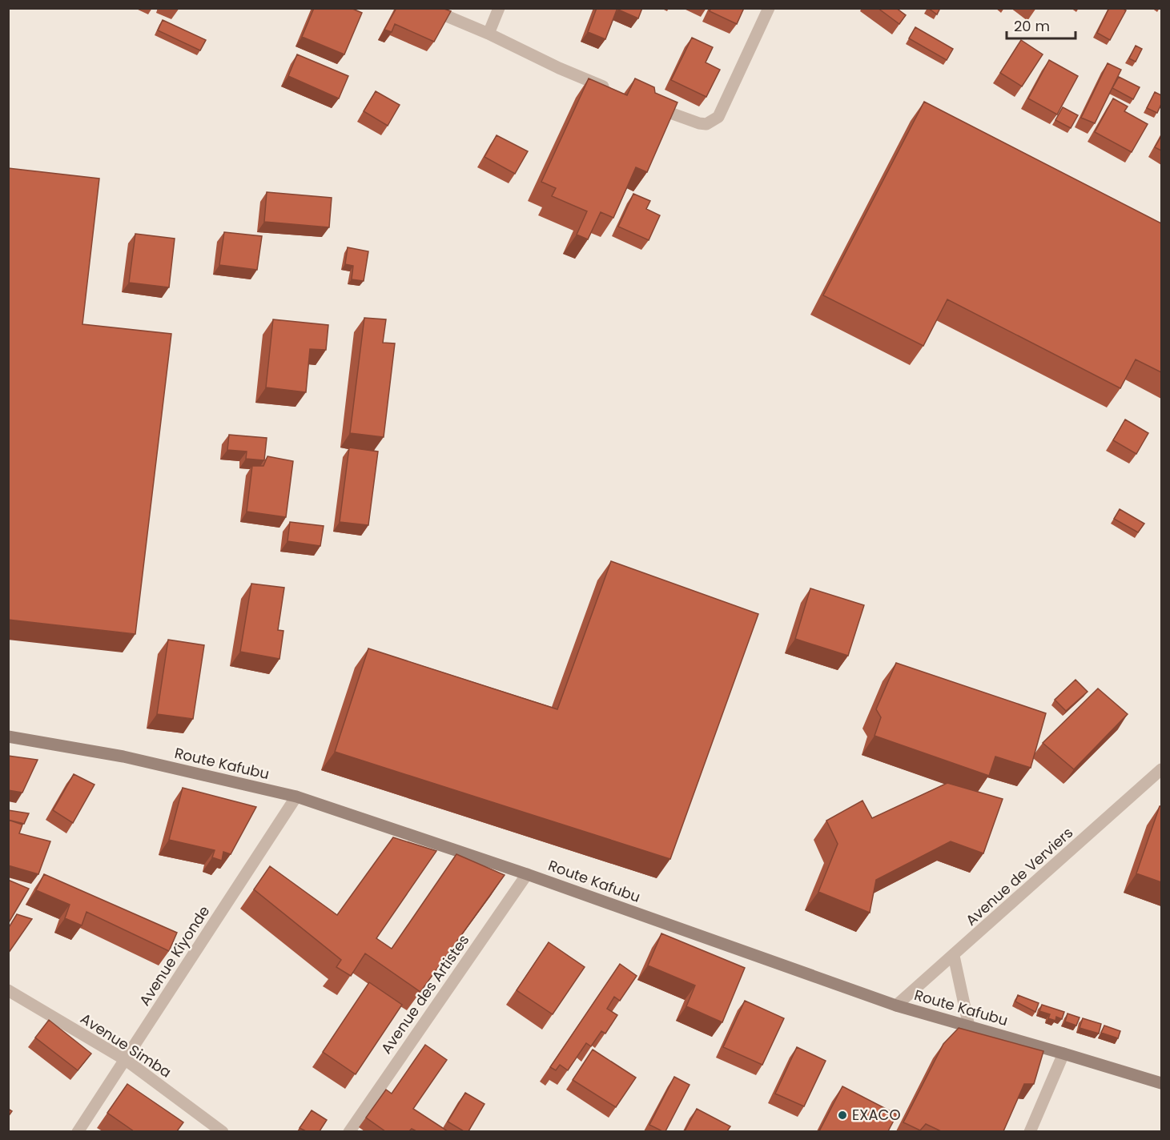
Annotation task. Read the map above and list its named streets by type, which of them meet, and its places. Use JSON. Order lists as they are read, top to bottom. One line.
{"streets":{"main road":["Route Kafubu"],"street":["Avenue de Verviers","Avenue Kiyonde","Avenue des Artistes","Avenue Simba"]},"crossings":[["Route Kafubu","Avenue de Verviers"],["Route Kafubu","Avenue Kiyonde"],["Route Kafubu","Avenue des Artistes"],["Avenue Kiyonde","Avenue Simba"]],"places":["EXACO"],"scale_bar":"20 m"}
